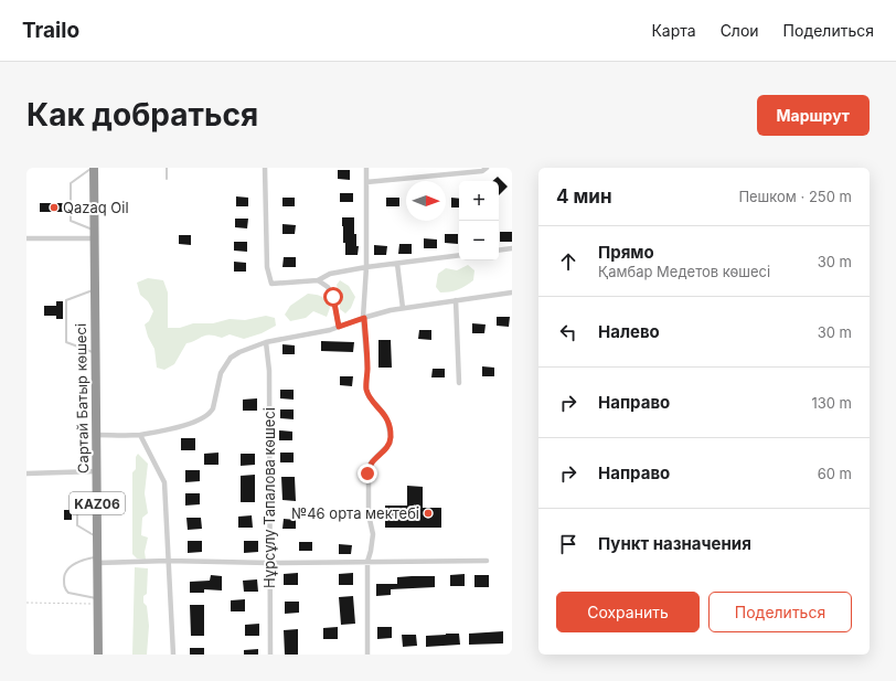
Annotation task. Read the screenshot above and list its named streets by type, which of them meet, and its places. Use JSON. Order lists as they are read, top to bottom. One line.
{"streets":{"highway":["Сартай Батыр көшесі","KАZ06"],"street":["Нұрсұлу Тапалова көшесі"]},"places":["Qazaq Oil","№46 орта мектебі"],"north":"right","page":{"header":"Trailo","nav":["Карта","Слои","Поделиться"],"buttons":["Маршрут",["Сохранить","Поделиться"]],"title":"Как добраться","heading":["4 мин","Пешком · 250 m"],"map_buttons":["+","−"],"list":[["Прямо","Қамбар Медетов көшесі","30 m"],["Налево","30 m"],["Направо","130 m"],["Направо","60 m"],"Пункт назначения"]}}
